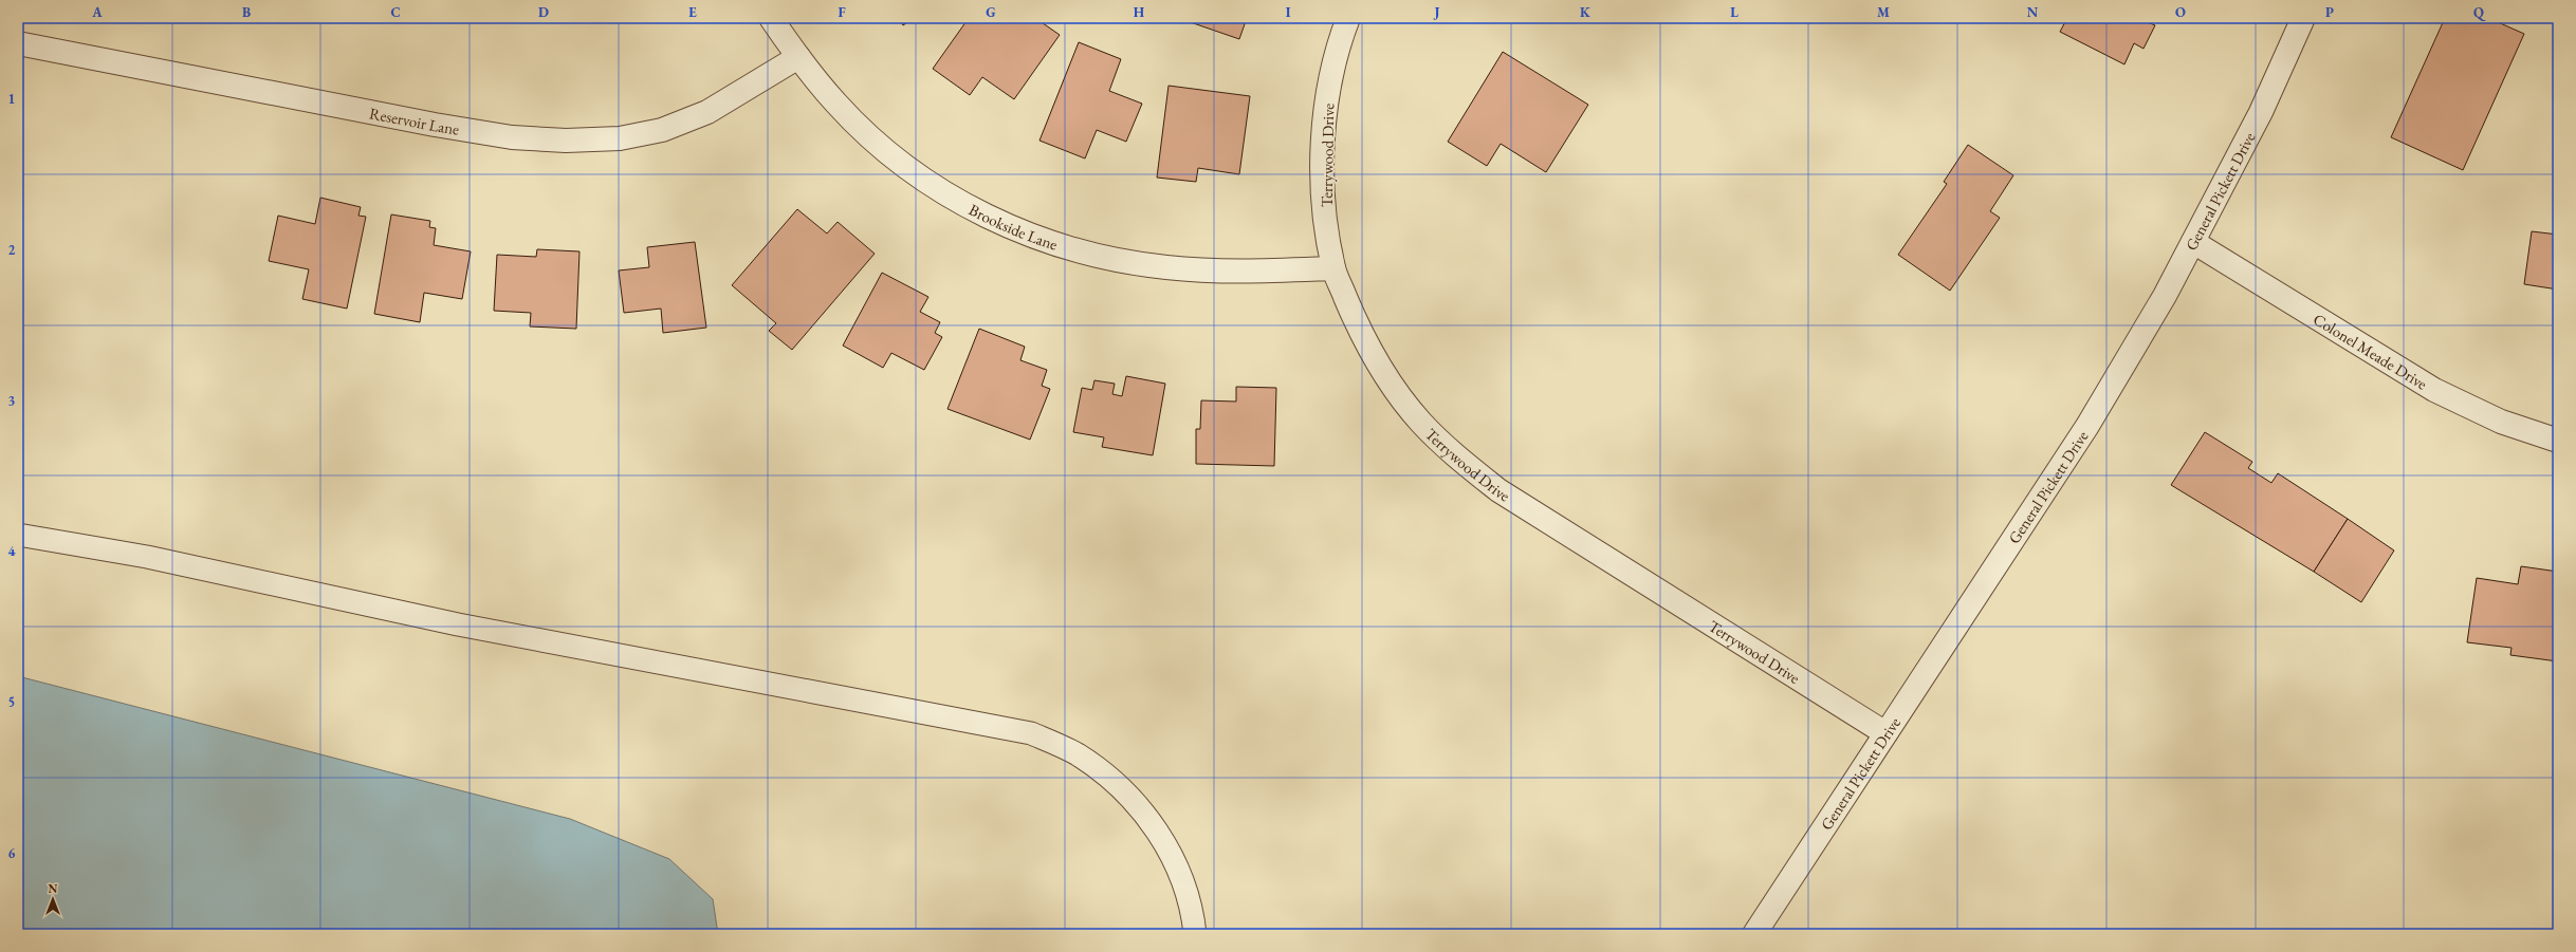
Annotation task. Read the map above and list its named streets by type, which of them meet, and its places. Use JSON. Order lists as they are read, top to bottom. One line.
{"streets":{"street":["Reservoir Lane","Terrywood Drive","General Pickett Drive","Brookside Lane","Colonel Meade Drive"]},"crossings":[["Reservoir Lane","Brookside Lane"],["Terrywood Drive","General Pickett Drive"],["Terrywood Drive","Brookside Lane"],["General Pickett Drive","Colonel Meade Drive"]],"north":"top","grid":{"columns":["A","B","C","D","E","F","G","H","I","J","K","L","M","N","O","P","Q"],"rows":["1","2","3","4","5","6"]}}
